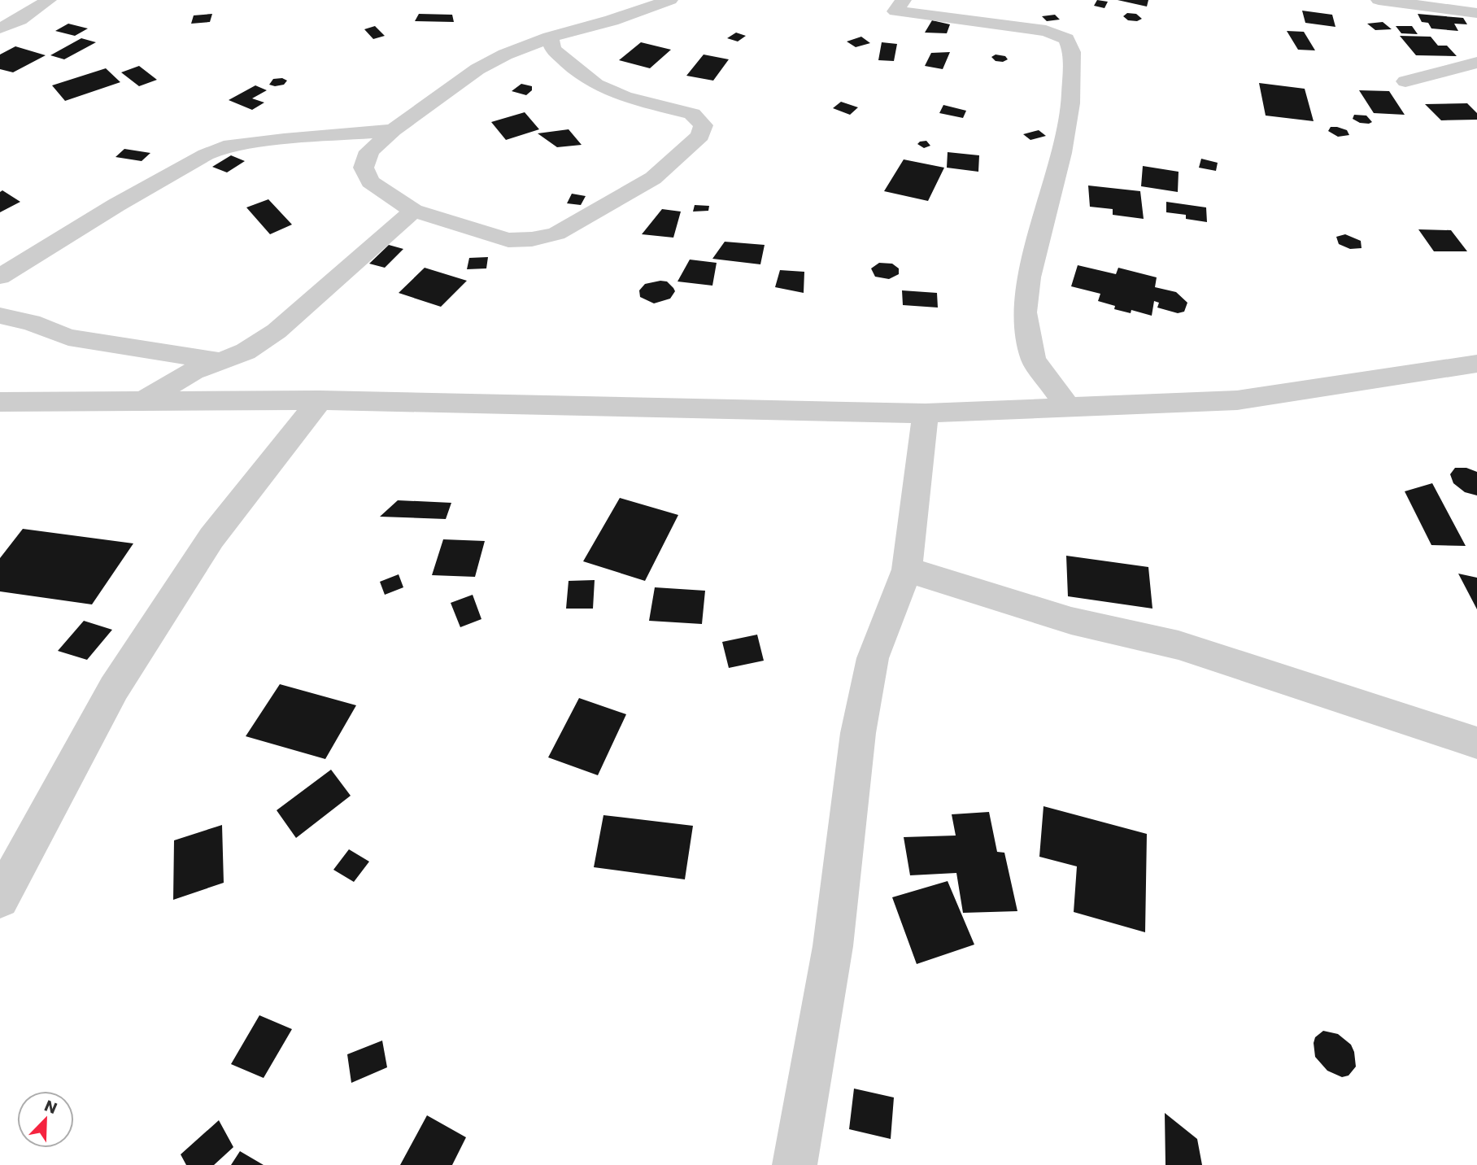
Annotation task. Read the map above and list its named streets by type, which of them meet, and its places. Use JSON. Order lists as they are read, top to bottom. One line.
{"north":"top right"}
